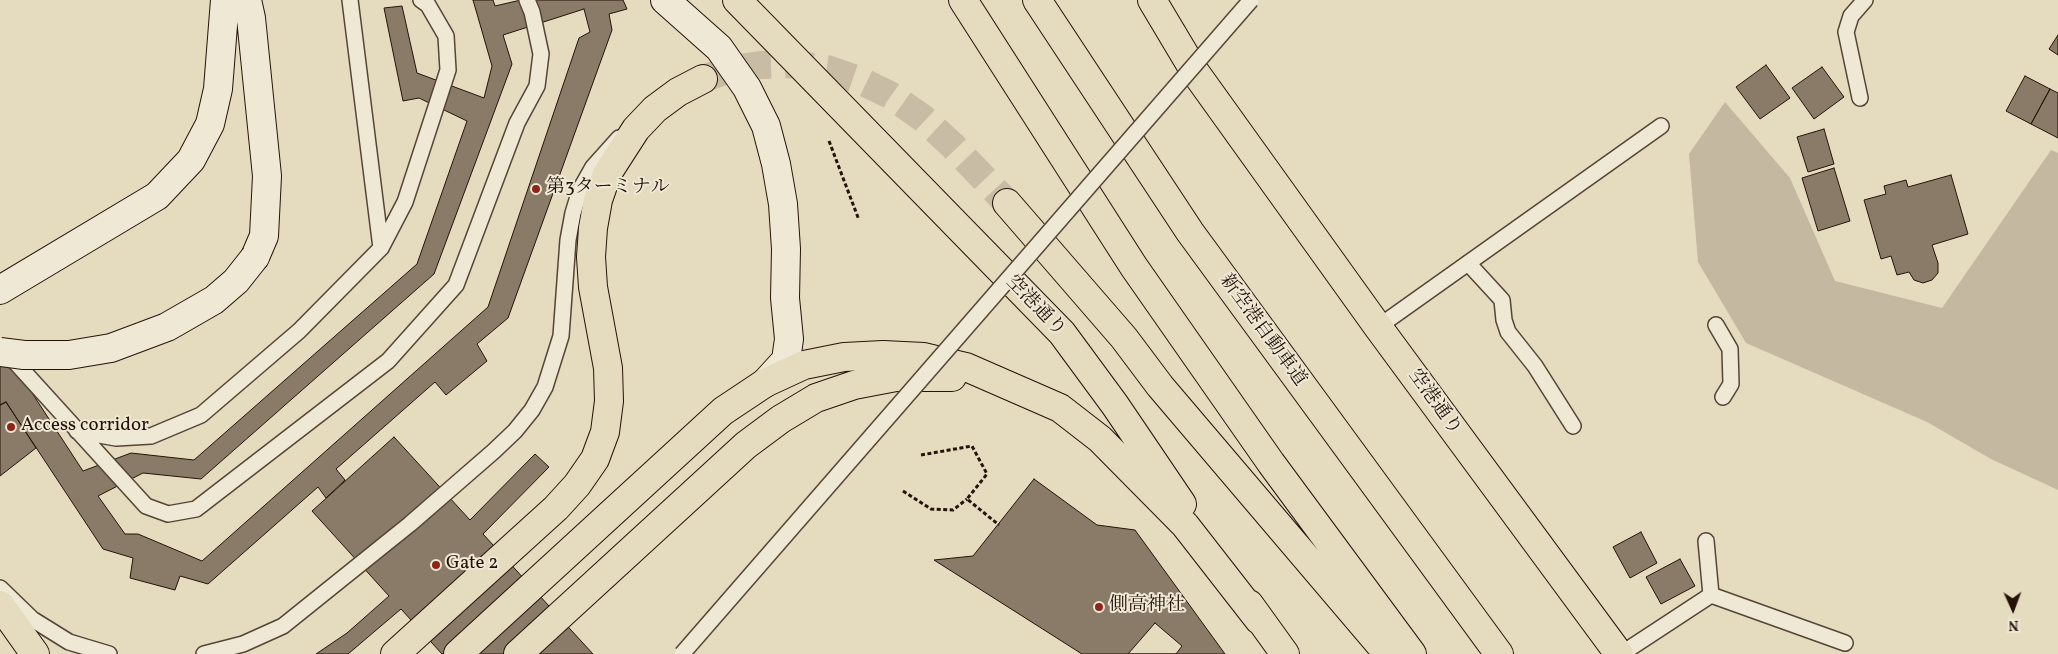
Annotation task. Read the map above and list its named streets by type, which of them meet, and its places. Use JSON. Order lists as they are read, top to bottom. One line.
{"streets":{"highway":["空港通り","新空港自動車道"]},"places":["第3ターミナル","Access corridor","Gate 2","側高神社"],"north":"bottom"}
